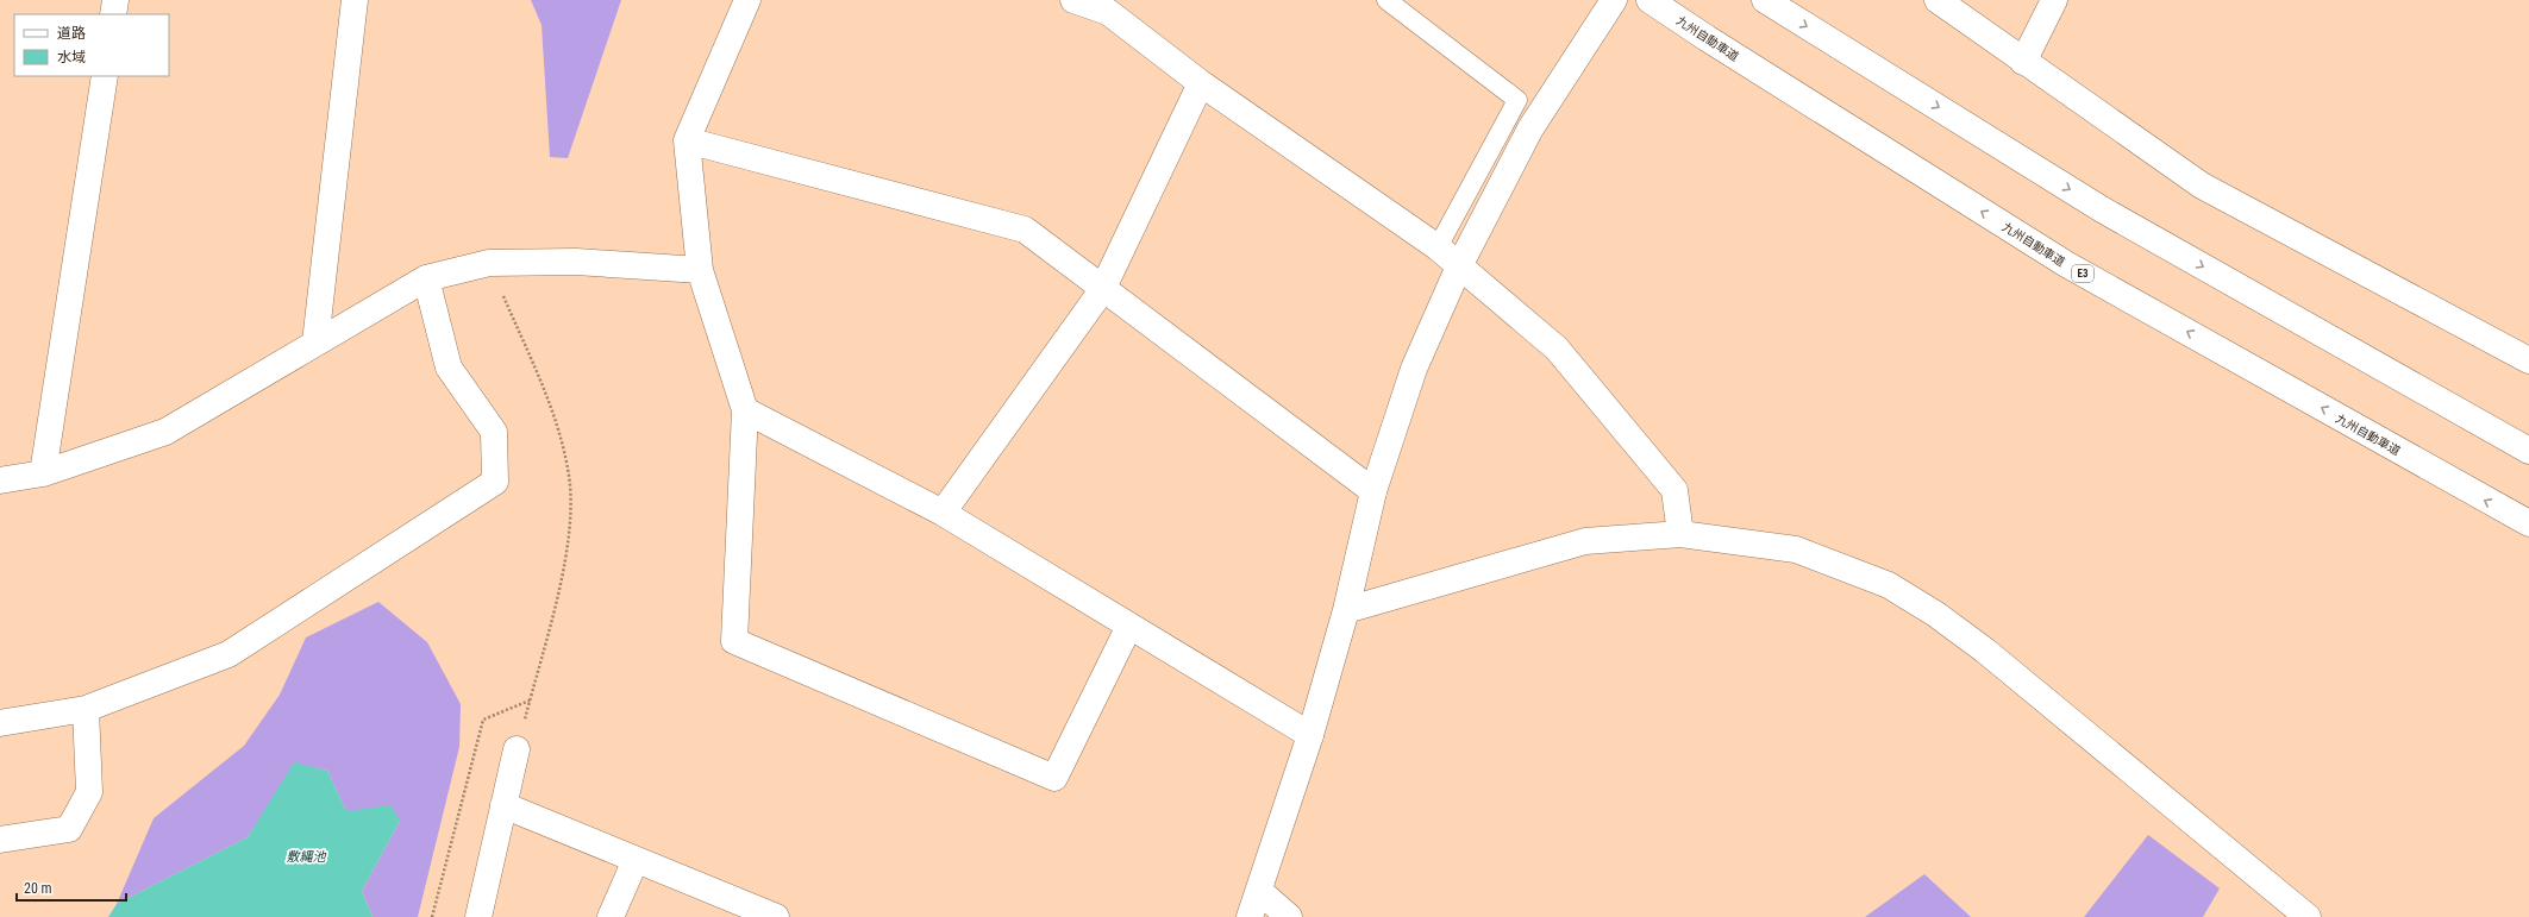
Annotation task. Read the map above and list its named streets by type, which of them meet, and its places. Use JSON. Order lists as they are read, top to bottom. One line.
{"streets":{"main road":["九州自動車道","E3"]},"water":["敷縄池"],"legend":["道路","水域"],"scale_bar":"20 m"}
